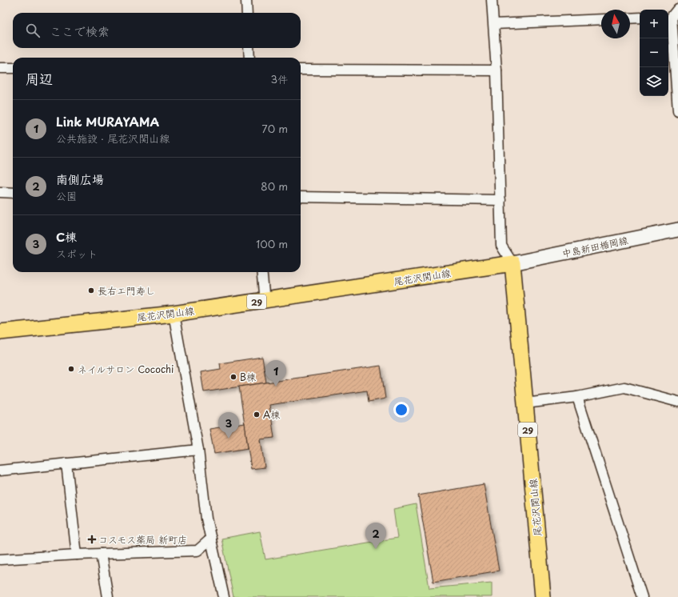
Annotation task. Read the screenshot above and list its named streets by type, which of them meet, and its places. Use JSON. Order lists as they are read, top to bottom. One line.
{"streets":{"main road":["中島新田楯岡線","尾花沢関山線","29"]},"crossings":[["中島新田楯岡線","尾花沢関山線"]],"places":{"other":["長右エ門寿し","ネイルサロン Cocochi","B棟","A棟"],"health":["コスモス薬局 新町店"]},"north":"top","page":{"map_buttons":["+","−"],"search":"ここで検索","heading":["周辺","3件"],"list":[{"mark":"1","name":"Link MURAYAMA","note":"公共施設 · 尾花沢関山線","value":"70 m"},{"mark":"2","name":"南側広場","note":"公園","value":"80 m"},{"mark":"3","name":"C棟","note":"スポット","value":"100 m"}],"pins":["1","3","2"]}}
